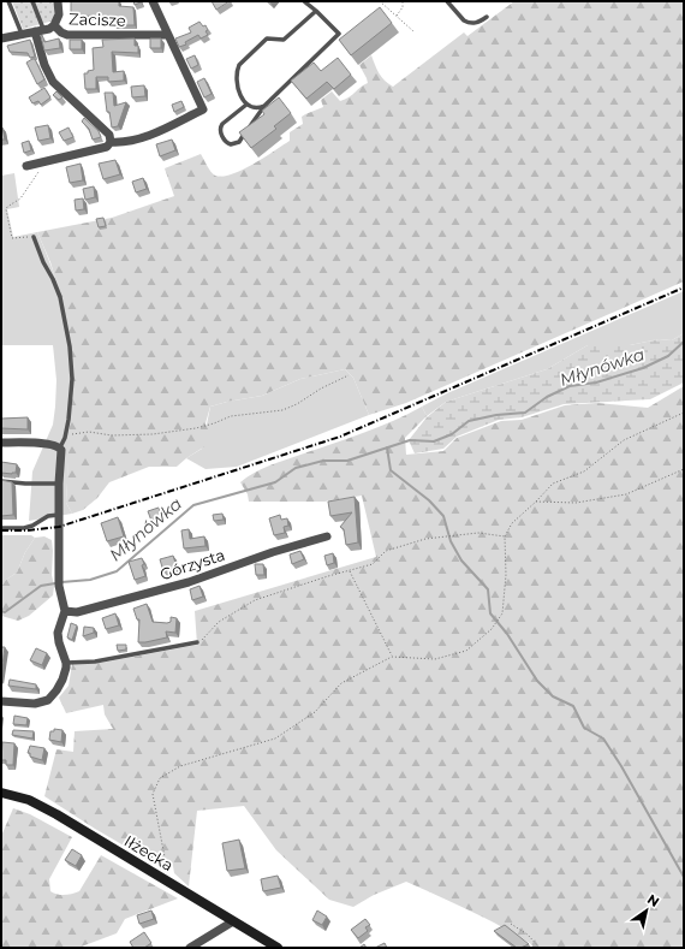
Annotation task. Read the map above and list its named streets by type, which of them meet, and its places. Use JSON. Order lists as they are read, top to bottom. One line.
{"streets":{"main road":["Iłżecka"],"street":["Zacisze","Górzysta"]},"water":["Młynówka"],"north":"top right"}
